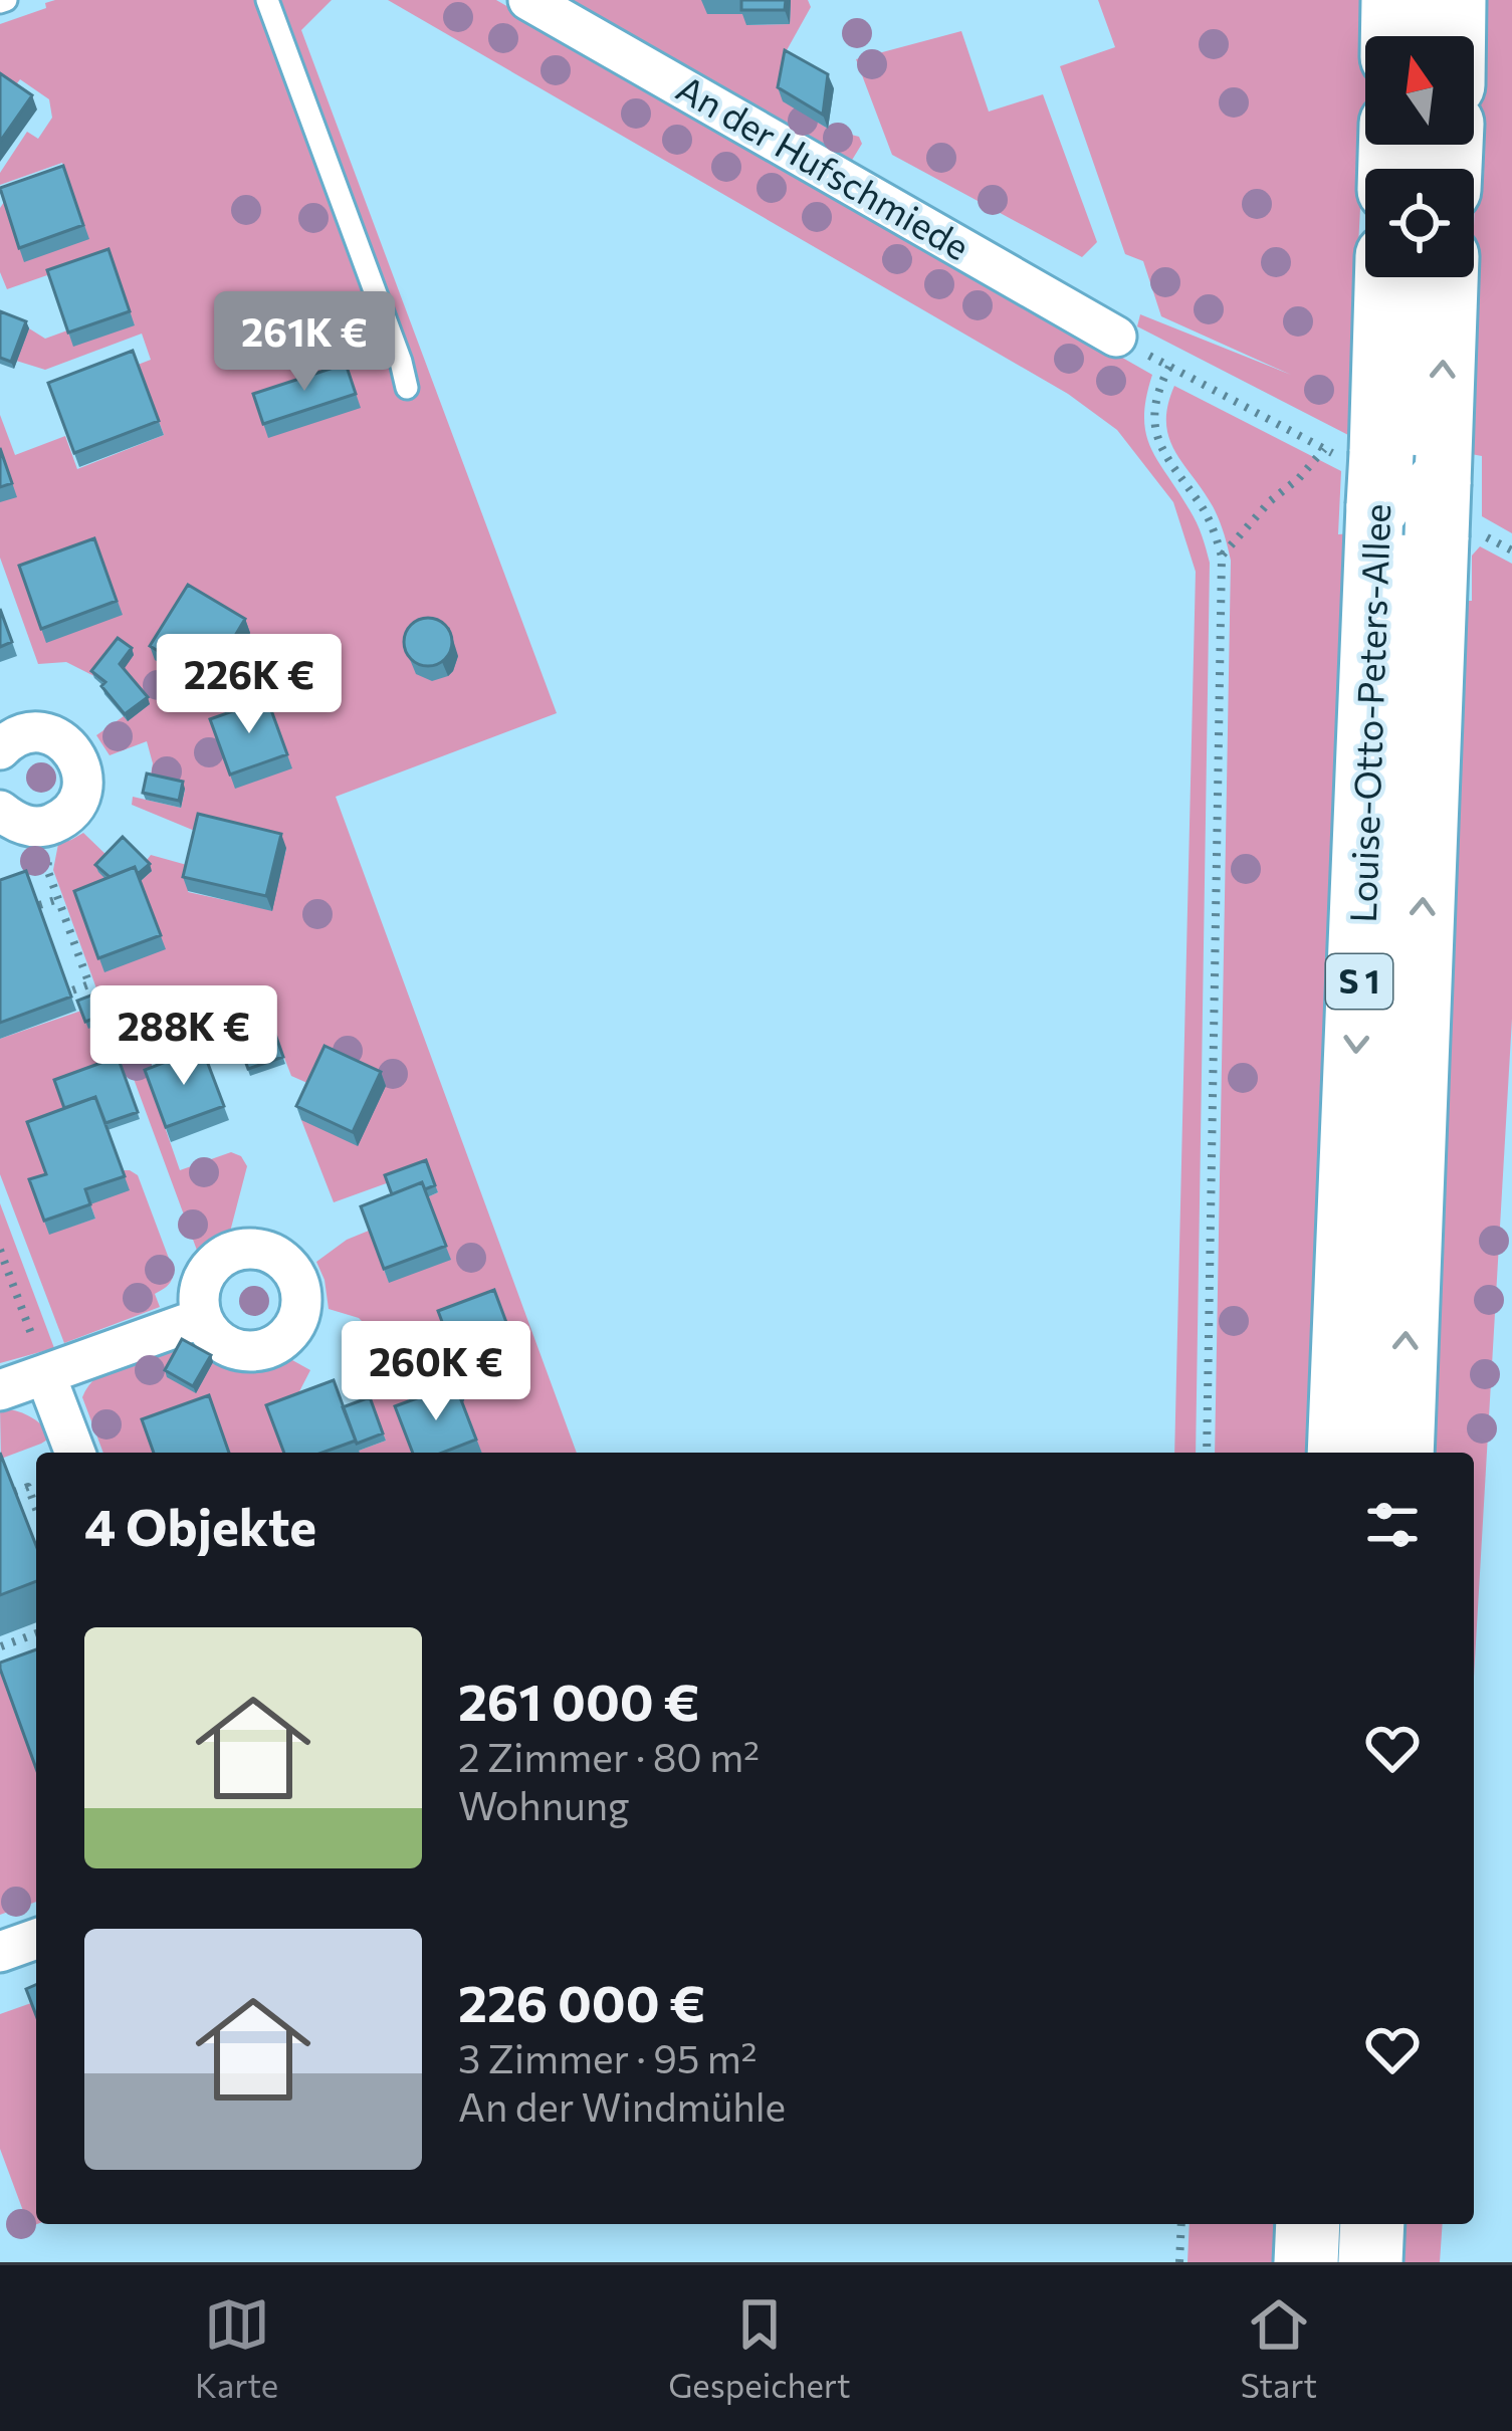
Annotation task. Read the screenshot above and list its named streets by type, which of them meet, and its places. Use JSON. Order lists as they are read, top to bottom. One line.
{"streets":{"main road":["Louise-Otto-Peters-Allee","S 1"],"street":["An der Hufschmiede"]},"north":"top","page":{"price":["261K €","226K €","288K €","260K €"],"heading":"4 Objekte","list":[{"name":"261 000 €","note":"2 Zimmer · 80 m² · Wohnung"},{"name":"226 000 €","note":"3 Zimmer · 95 m² · An der Windmühle"}],"tabs":["Karte","Gespeichert","Start"]}}
